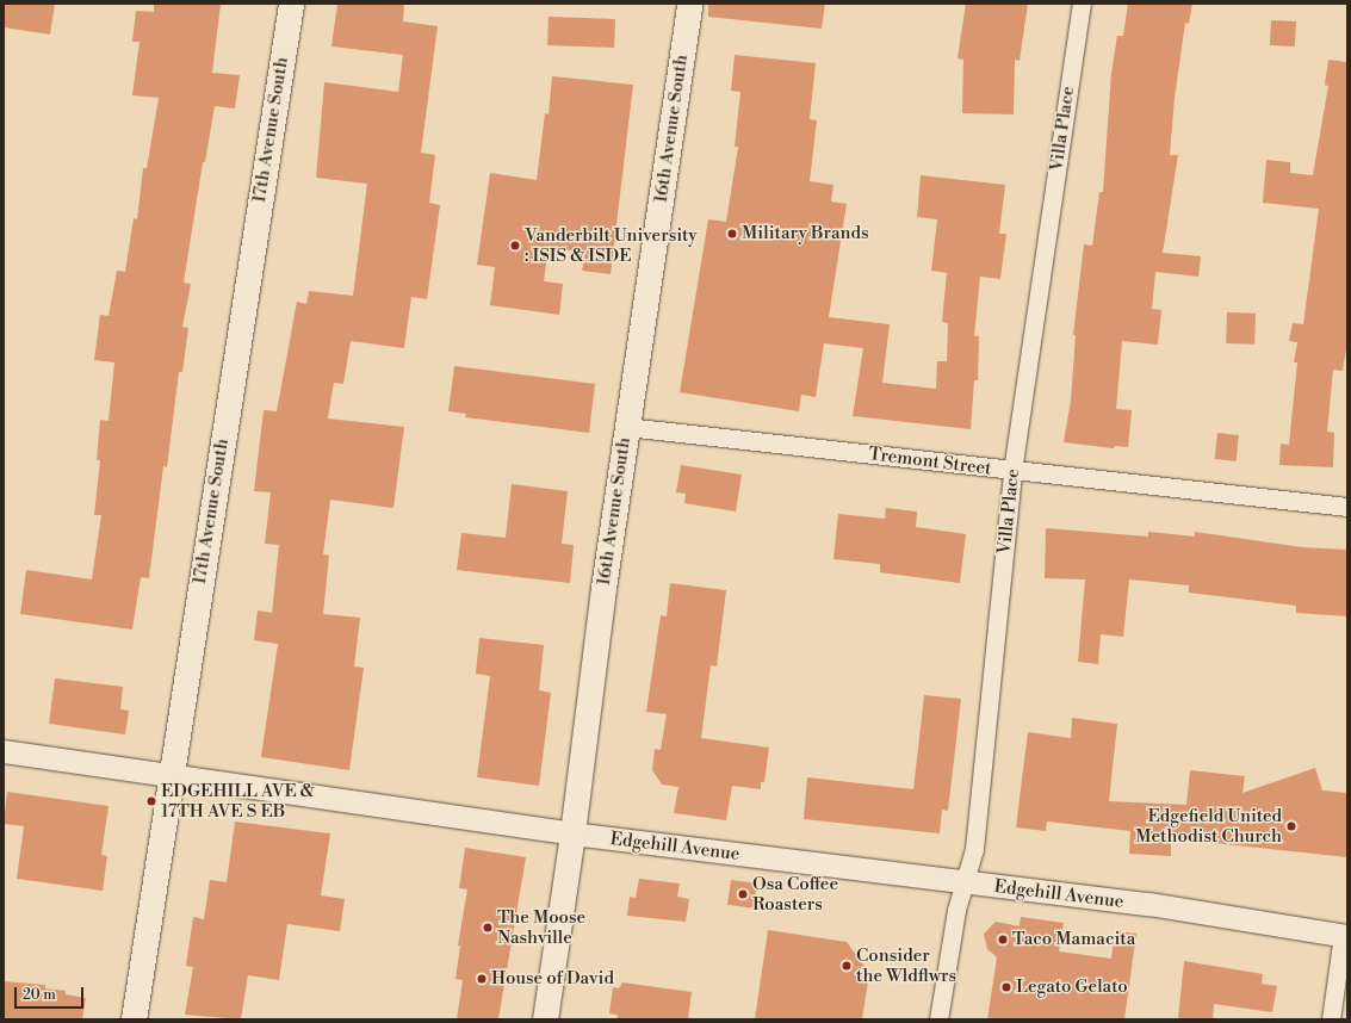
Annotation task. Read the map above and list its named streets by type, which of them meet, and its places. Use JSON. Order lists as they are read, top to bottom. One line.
{"streets":{"main road":["16th Avenue South","17th Avenue South"],"street":["Villa Place","Tremont Street","Edgehill Avenue"]},"crossings":[["16th Avenue South","Tremont Street"],["16th Avenue South","Edgehill Avenue"],["Villa Place","Tremont Street"],["Villa Place","Edgehill Avenue"],["17th Avenue South","Edgehill Avenue"]],"places":["Military Brands","Vanderbilt University : ISIS & ISDE","EDGEHILL AVE & 17TH AVE S EB","Edgefield United Methodist Church","Osa Coffee Roasters","The Moose Nashville","Taco Mamacita","Consider the Wldflwrs","House of David","Legato Gelato"],"scale_bar":"20 m"}
